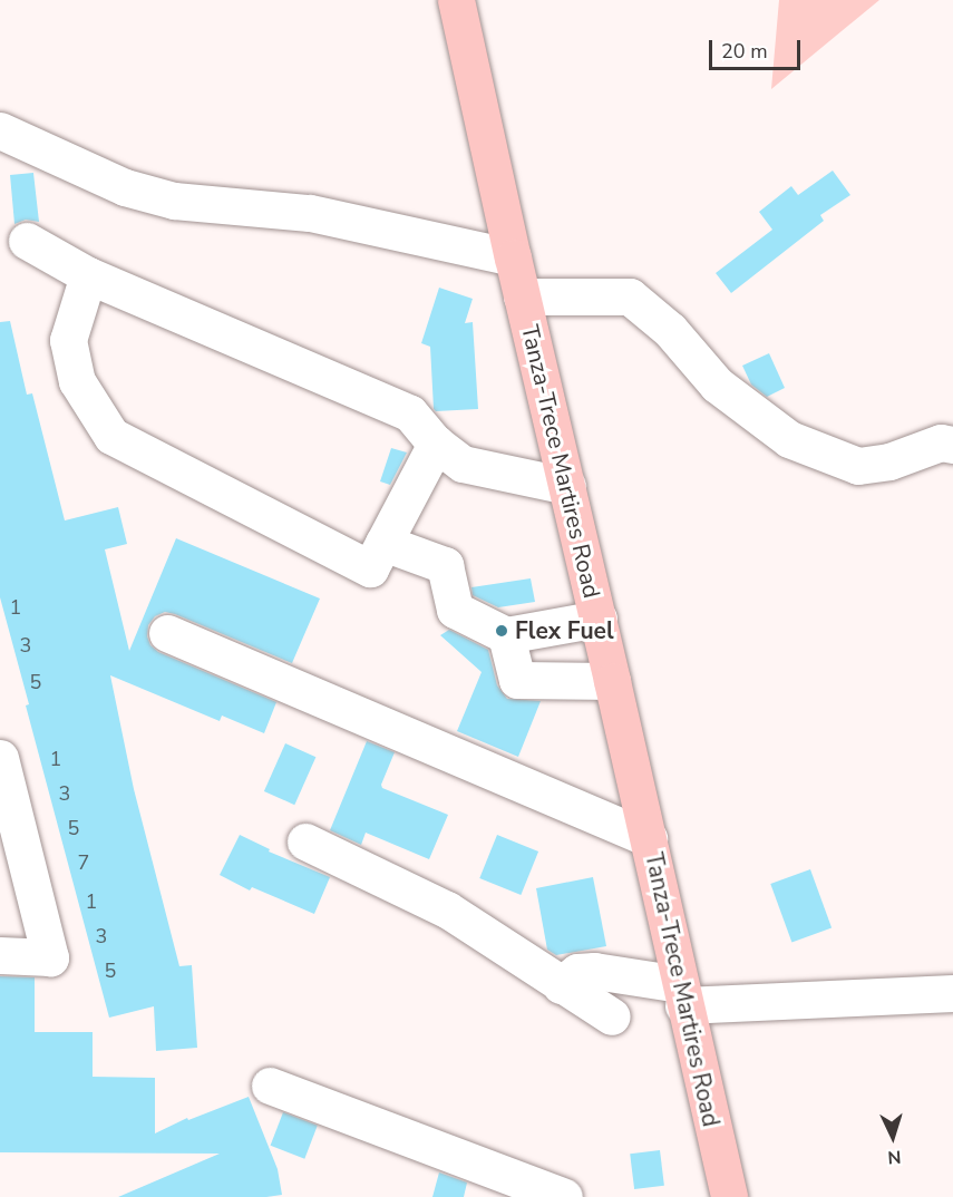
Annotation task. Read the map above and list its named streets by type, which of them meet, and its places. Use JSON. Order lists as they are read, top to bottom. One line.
{"streets":{"main road":["Tanza-Trece Martires Road"]},"places":["Flex Fuel"],"house_numbers":["1","3","5","1","3","5","7","1","3","5"],"scale_bar":"20 m","north":"bottom"}
